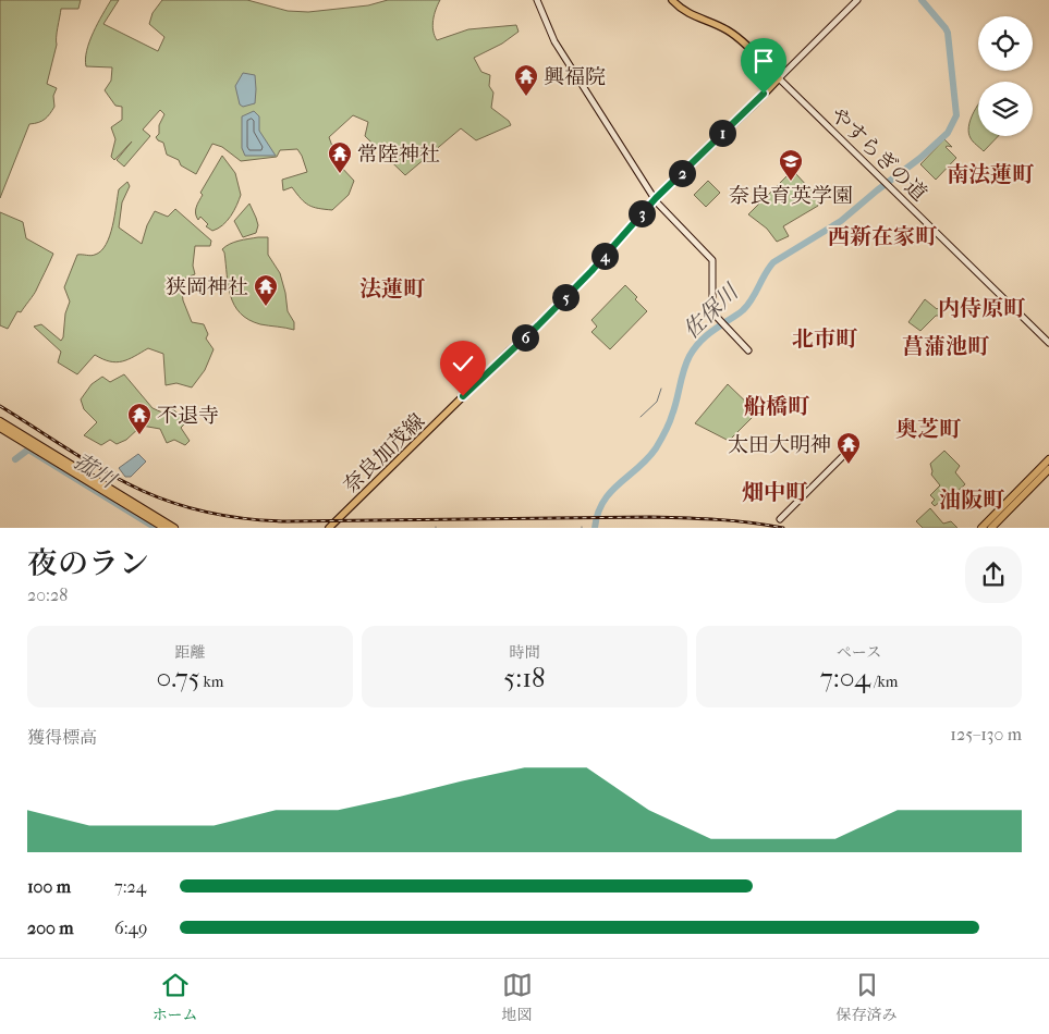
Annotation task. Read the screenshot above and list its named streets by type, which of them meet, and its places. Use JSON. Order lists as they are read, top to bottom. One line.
{"streets":{"main road":["奈良加茂線"],"street":["やすらぎの道"]},"crossings":[["やすらぎの道","奈良加茂線"]],"districts":["南法蓮町","西新在家町","法蓮町","内侍原町","北市町","菖蒲池町","船橋町","奥芝町","畑中町","油阪町"],"water":["佐保川","菰川"],"places":{"temple":["興福院","常陸神社","狭岡神社","不退寺","太田大明神"],"school or university":["奈良育英学園"]},"page":{"pins":["1","2","3","4","5","6"],"heading":["夜のラン","20:28"],"stats":[["距離","0.75 km"],["時間","5:18"],["ペース","7:04 /km"]],"chart":["獲得標高","125–130 m"],"list":[{"name":"100 m","note":"7:24"},{"name":"200 m","note":"6:49"}],"tabs":["ホーム","地図","保存済み"]}}
